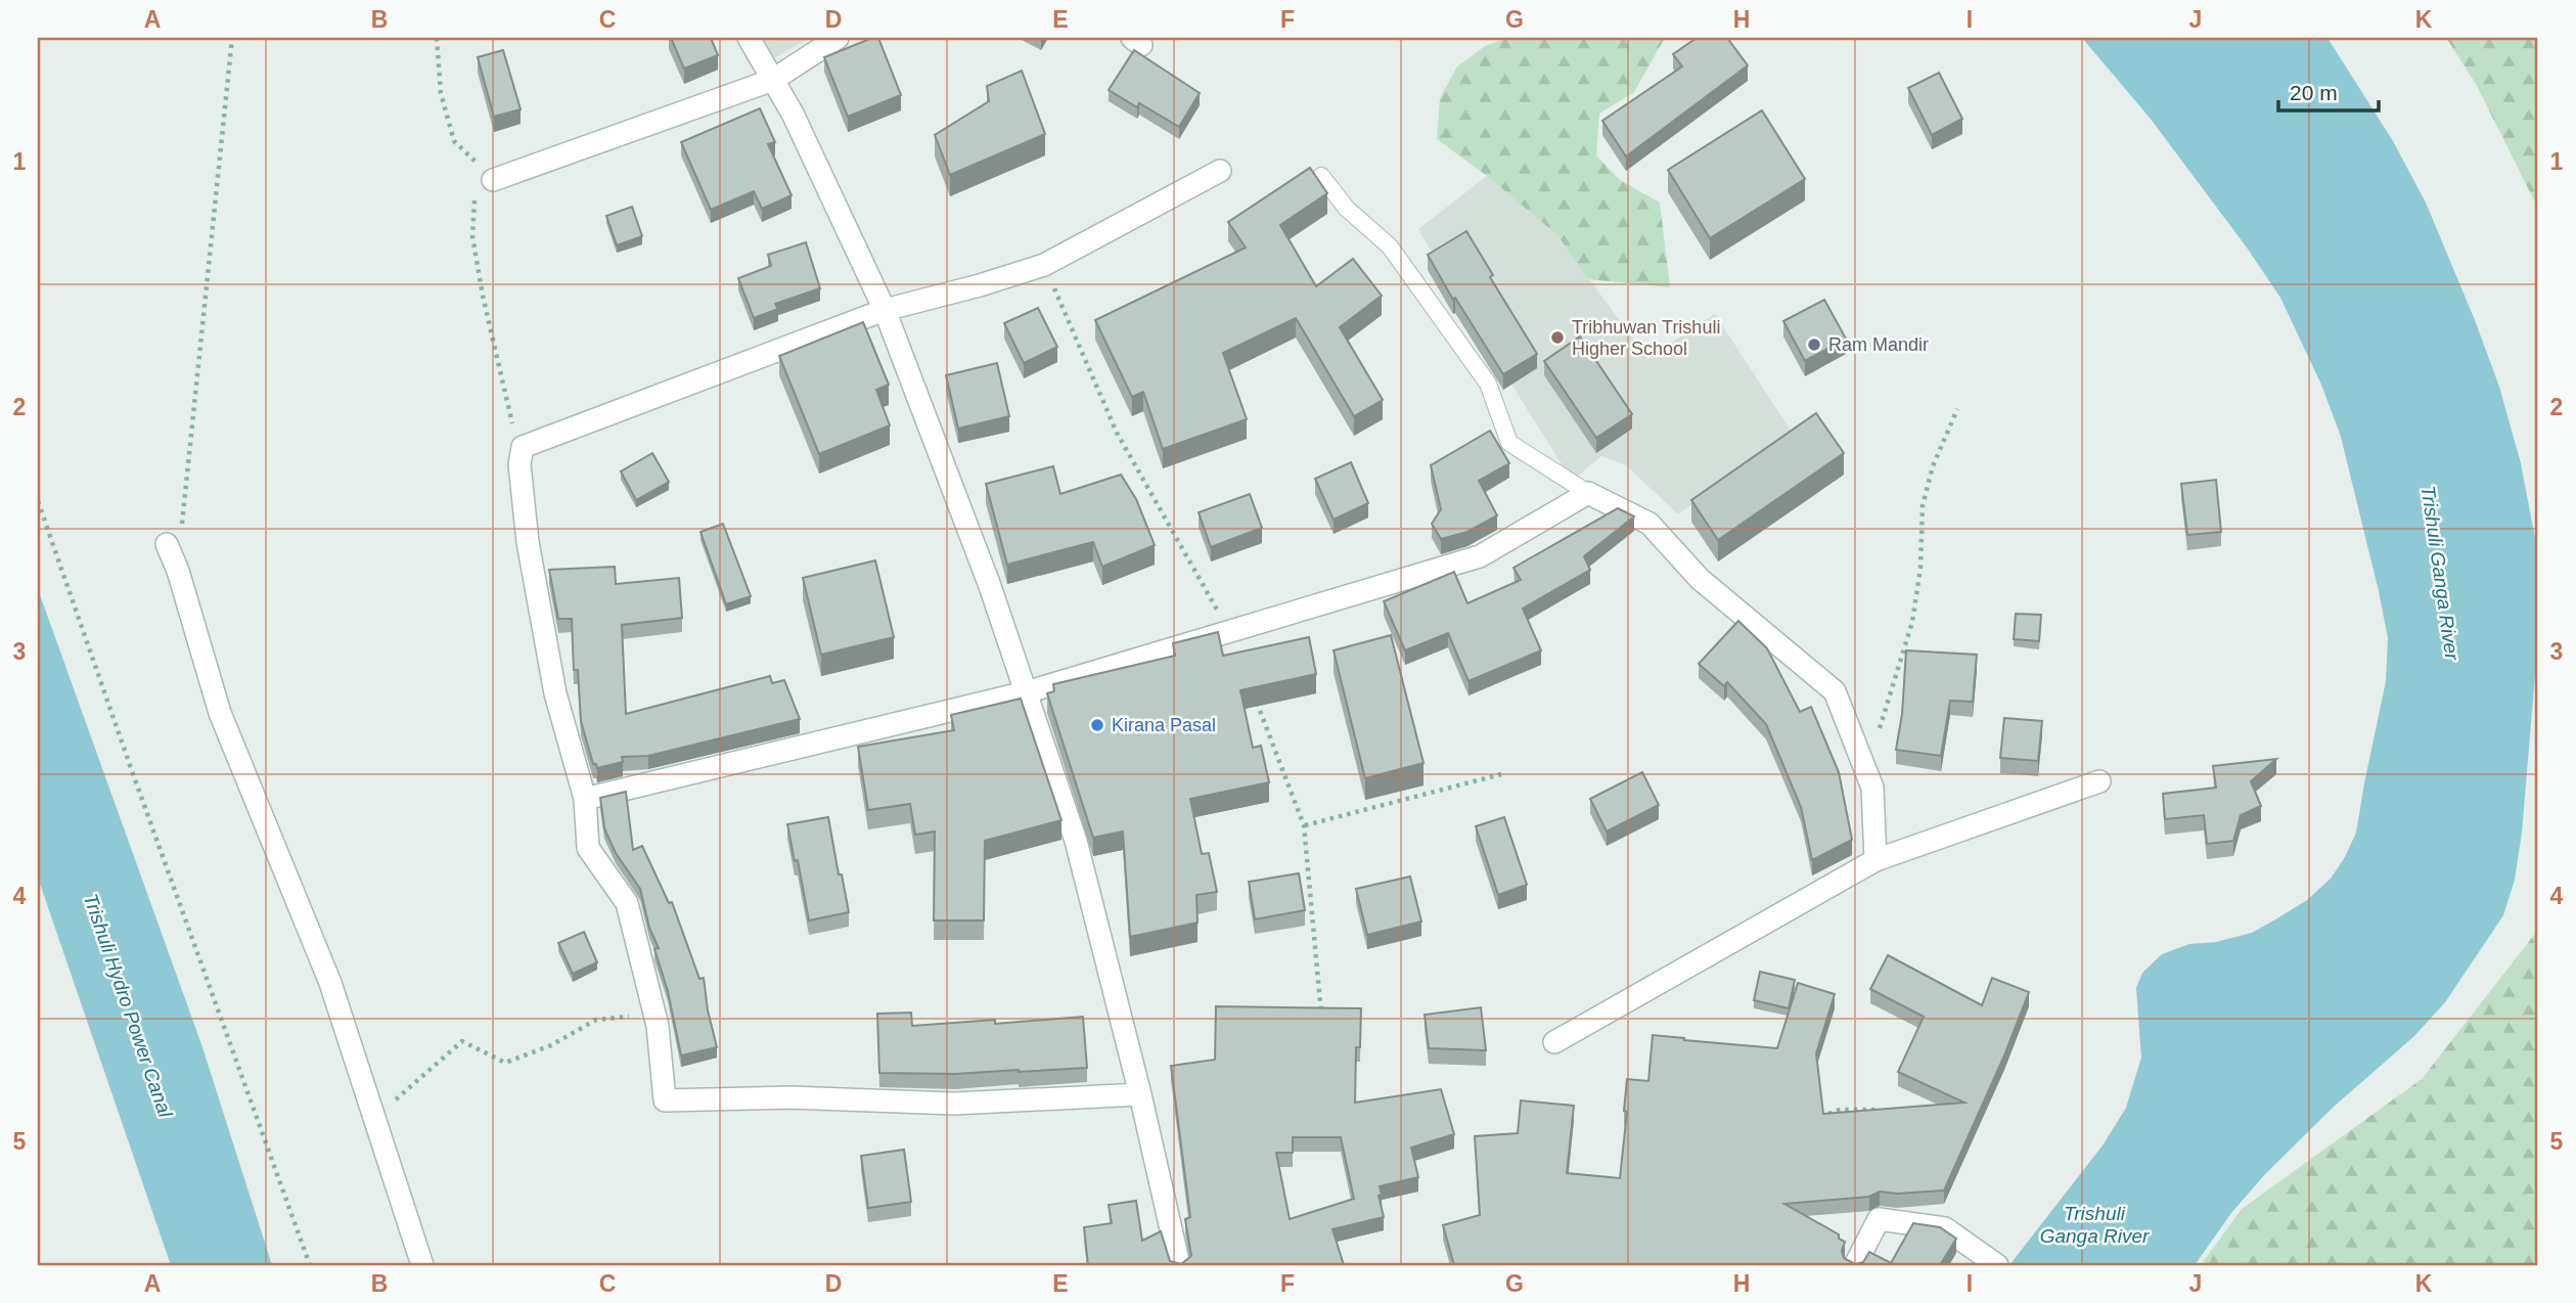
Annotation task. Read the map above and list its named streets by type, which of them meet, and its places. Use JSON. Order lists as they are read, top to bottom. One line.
{"water":["Trishuli Ganga River","Trishuli Hydro Power Canal"],"places":["Tribhuwan Trishuli Higher School","Ram Mandir","Kirana Pasal"],"scale_bar":"20 m","grid":{"columns":["A","B","C","D","E","F","G","H","I","J","K"],"rows":["1","2","3","4","5"]}}
